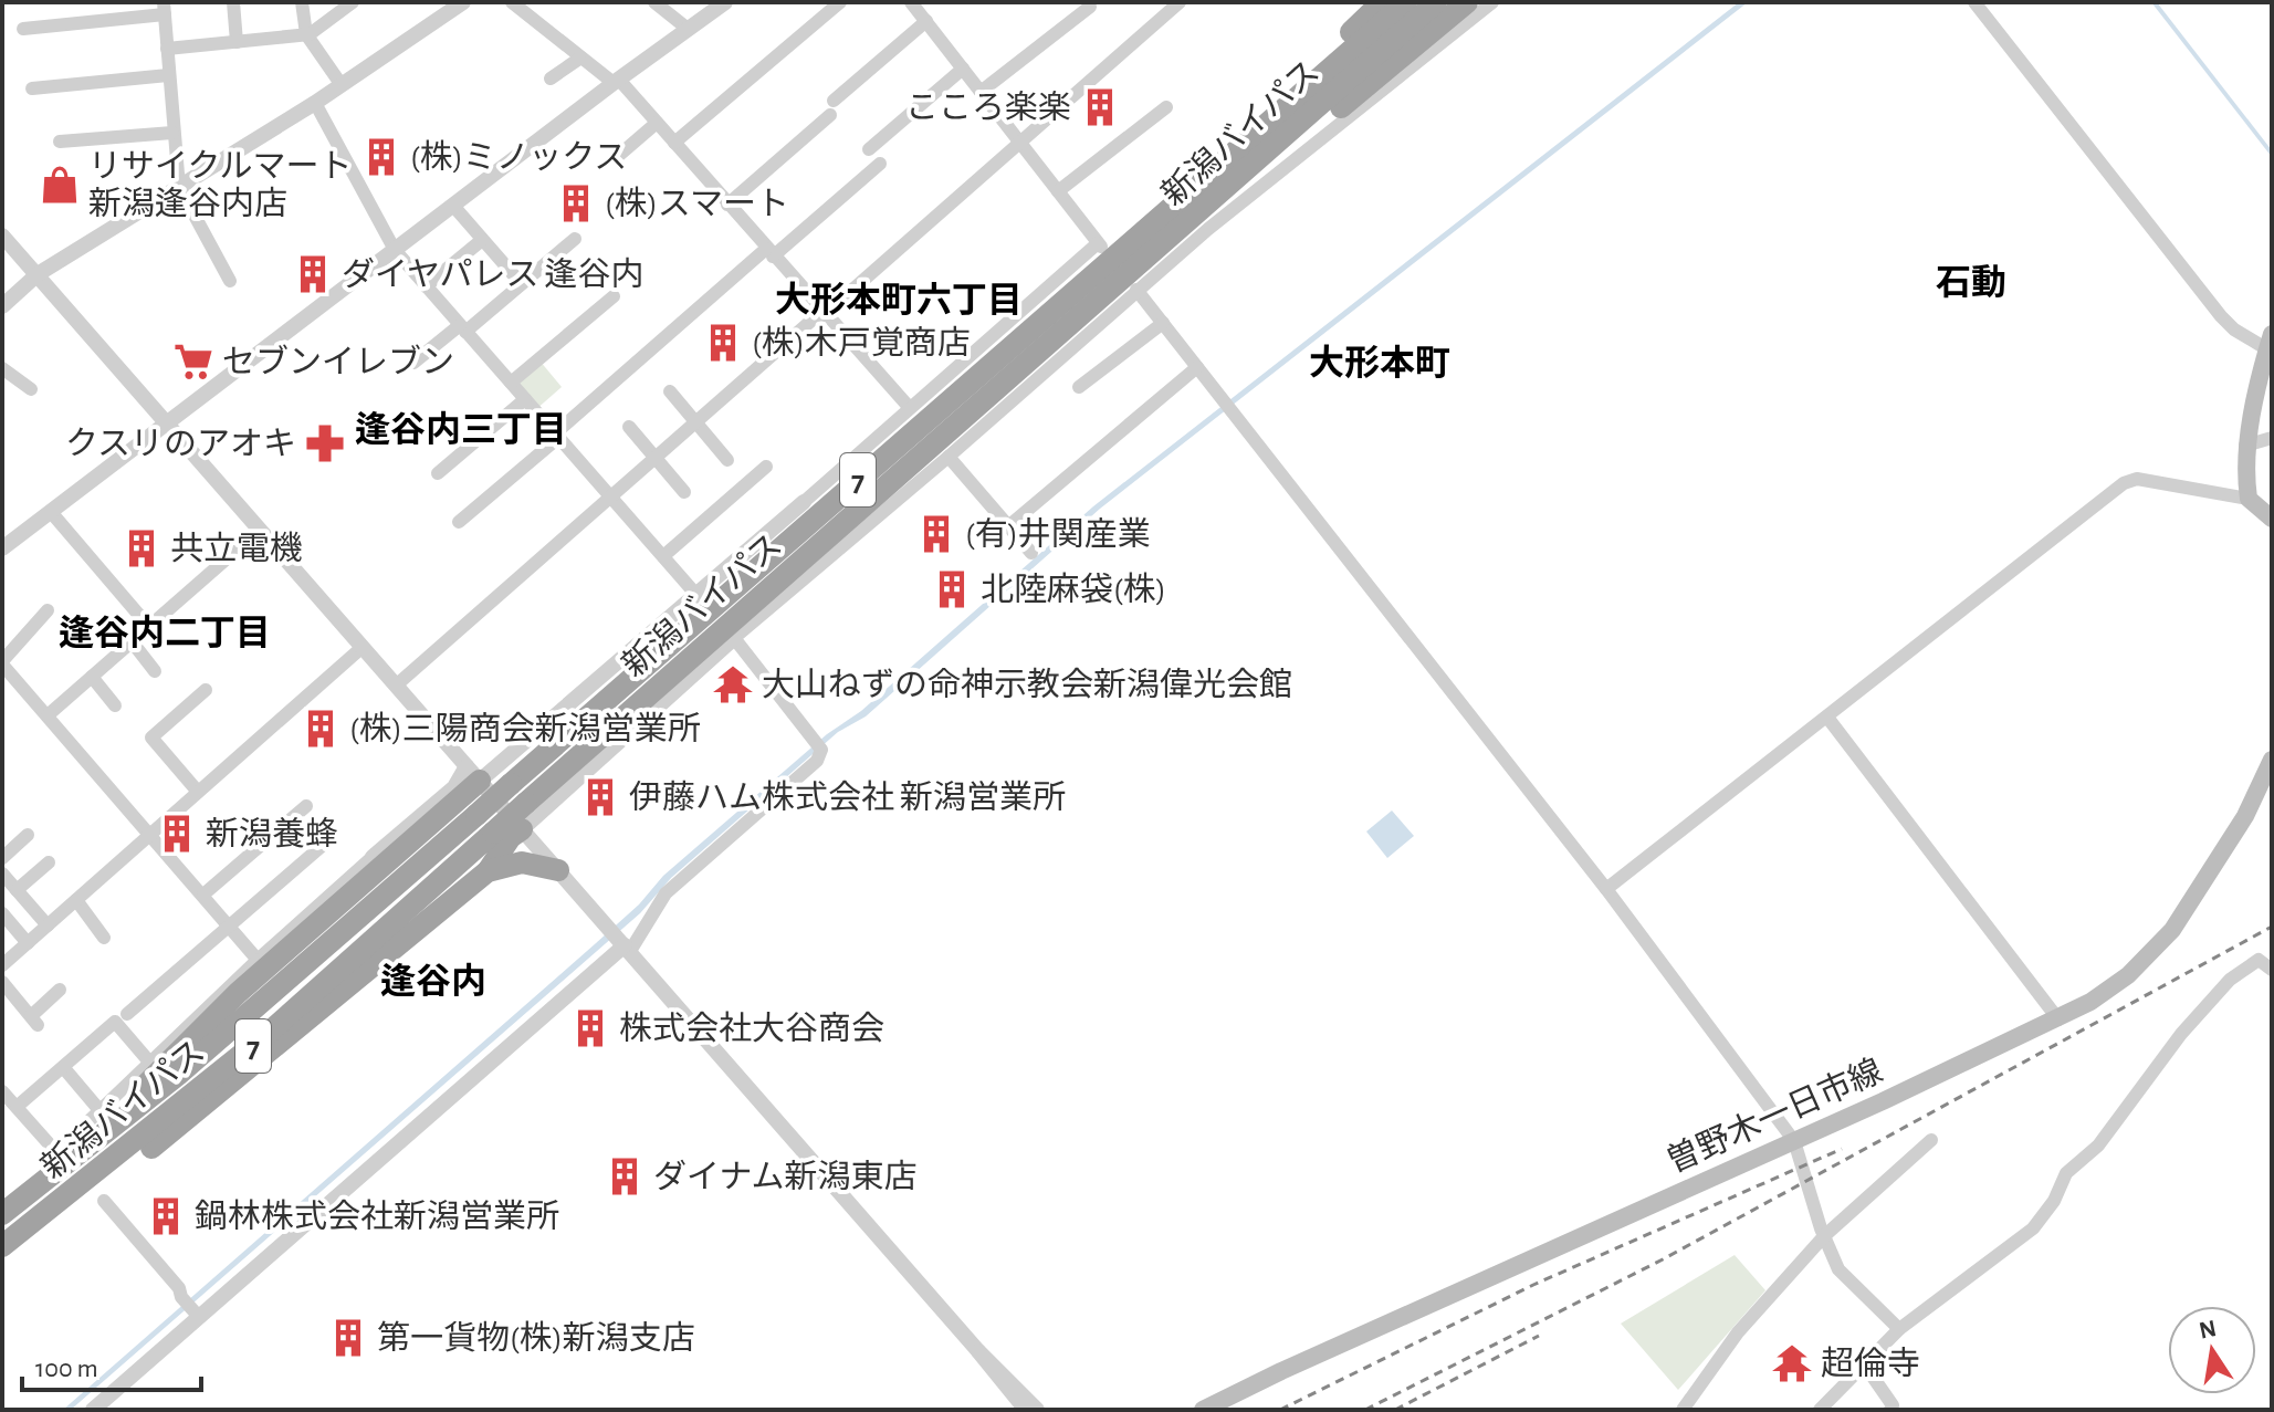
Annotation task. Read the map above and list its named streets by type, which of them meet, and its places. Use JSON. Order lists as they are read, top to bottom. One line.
{"streets":{"highway":["新潟バイパス","7"],"main road":["曽野木一日市線"]},"districts":["石動","大形本町六丁目","大形本町","逢谷内三丁目","逢谷内二丁目","逢谷内"],"places":{"building":["こころ楽楽","(株)ミノックス","(株)スマート","ダイヤパレス 逢谷内","(株)木戸覚商店","(有)井関産業","共立電機","北陸麻袋(株)","(株)三陽商会新潟営業所","伊藤ハム株式会社 新潟営業所","新潟養蜂","株式会社大谷商会","ダイナム新潟東店","鍋林株式会社新潟営業所","第一貨物(株)新潟支店"],"shop":["リサイクルマート 新潟逢谷内店"],"supermarket":["セブンイレブン"],"pharmacy":["クスリのアオキ"],"temple":["大山ねずの命神示教会新潟偉光会館","超倫寺"]},"scale_bar":"100 m","north":"top"}
